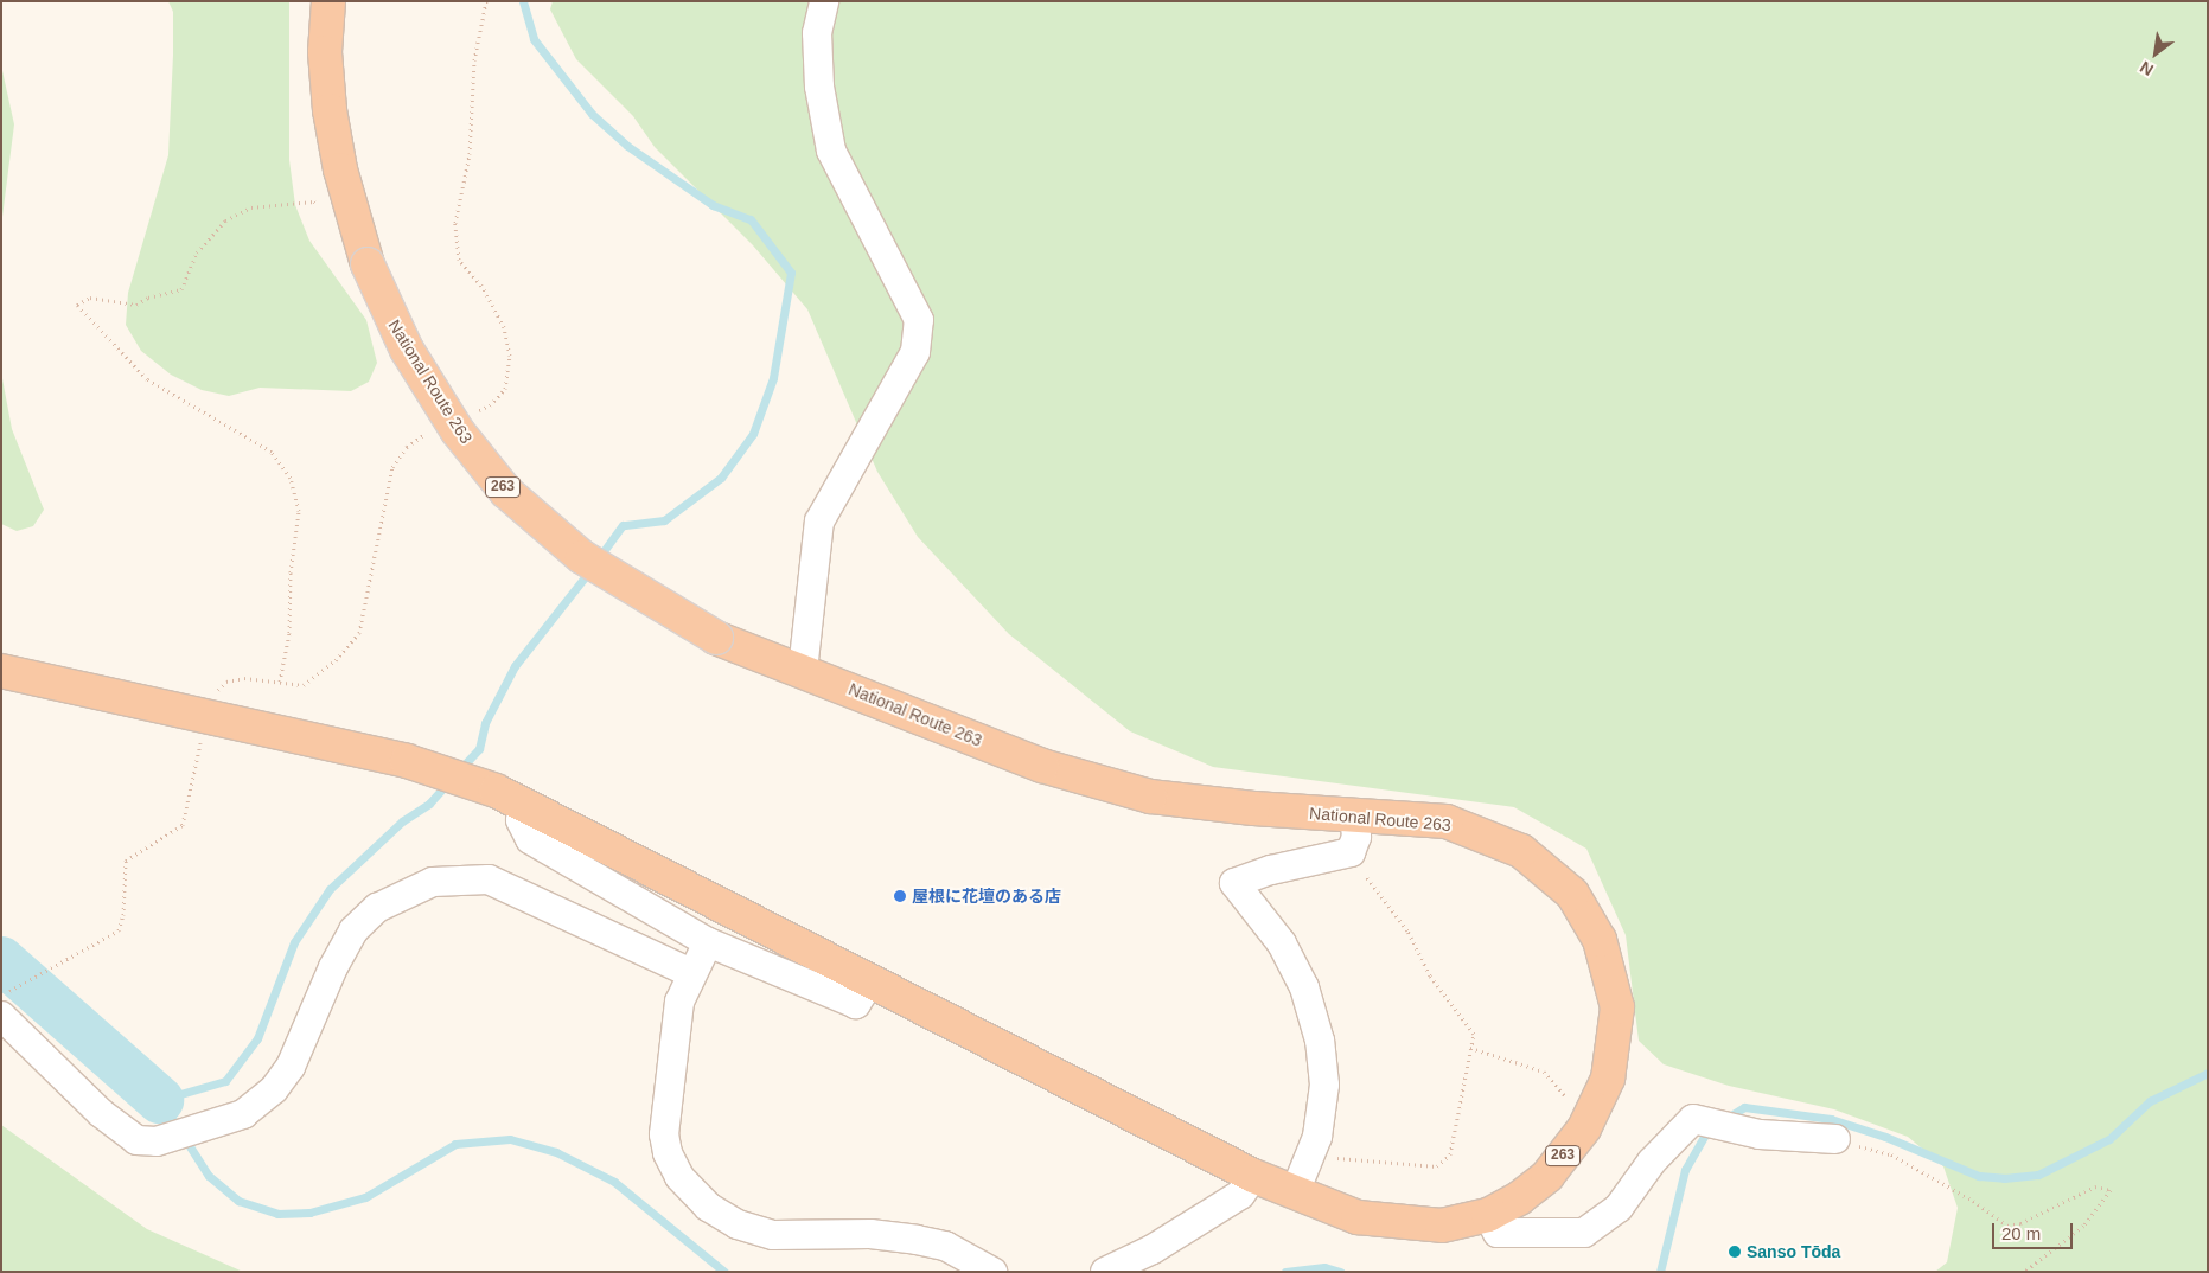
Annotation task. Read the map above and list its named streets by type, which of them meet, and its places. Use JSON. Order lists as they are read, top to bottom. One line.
{"streets":{"highway":["National Route 263","263"]},"places":["屋根に花壇のある店","Sanso Tōda"],"scale_bar":"20 m","north":"bottom left"}
